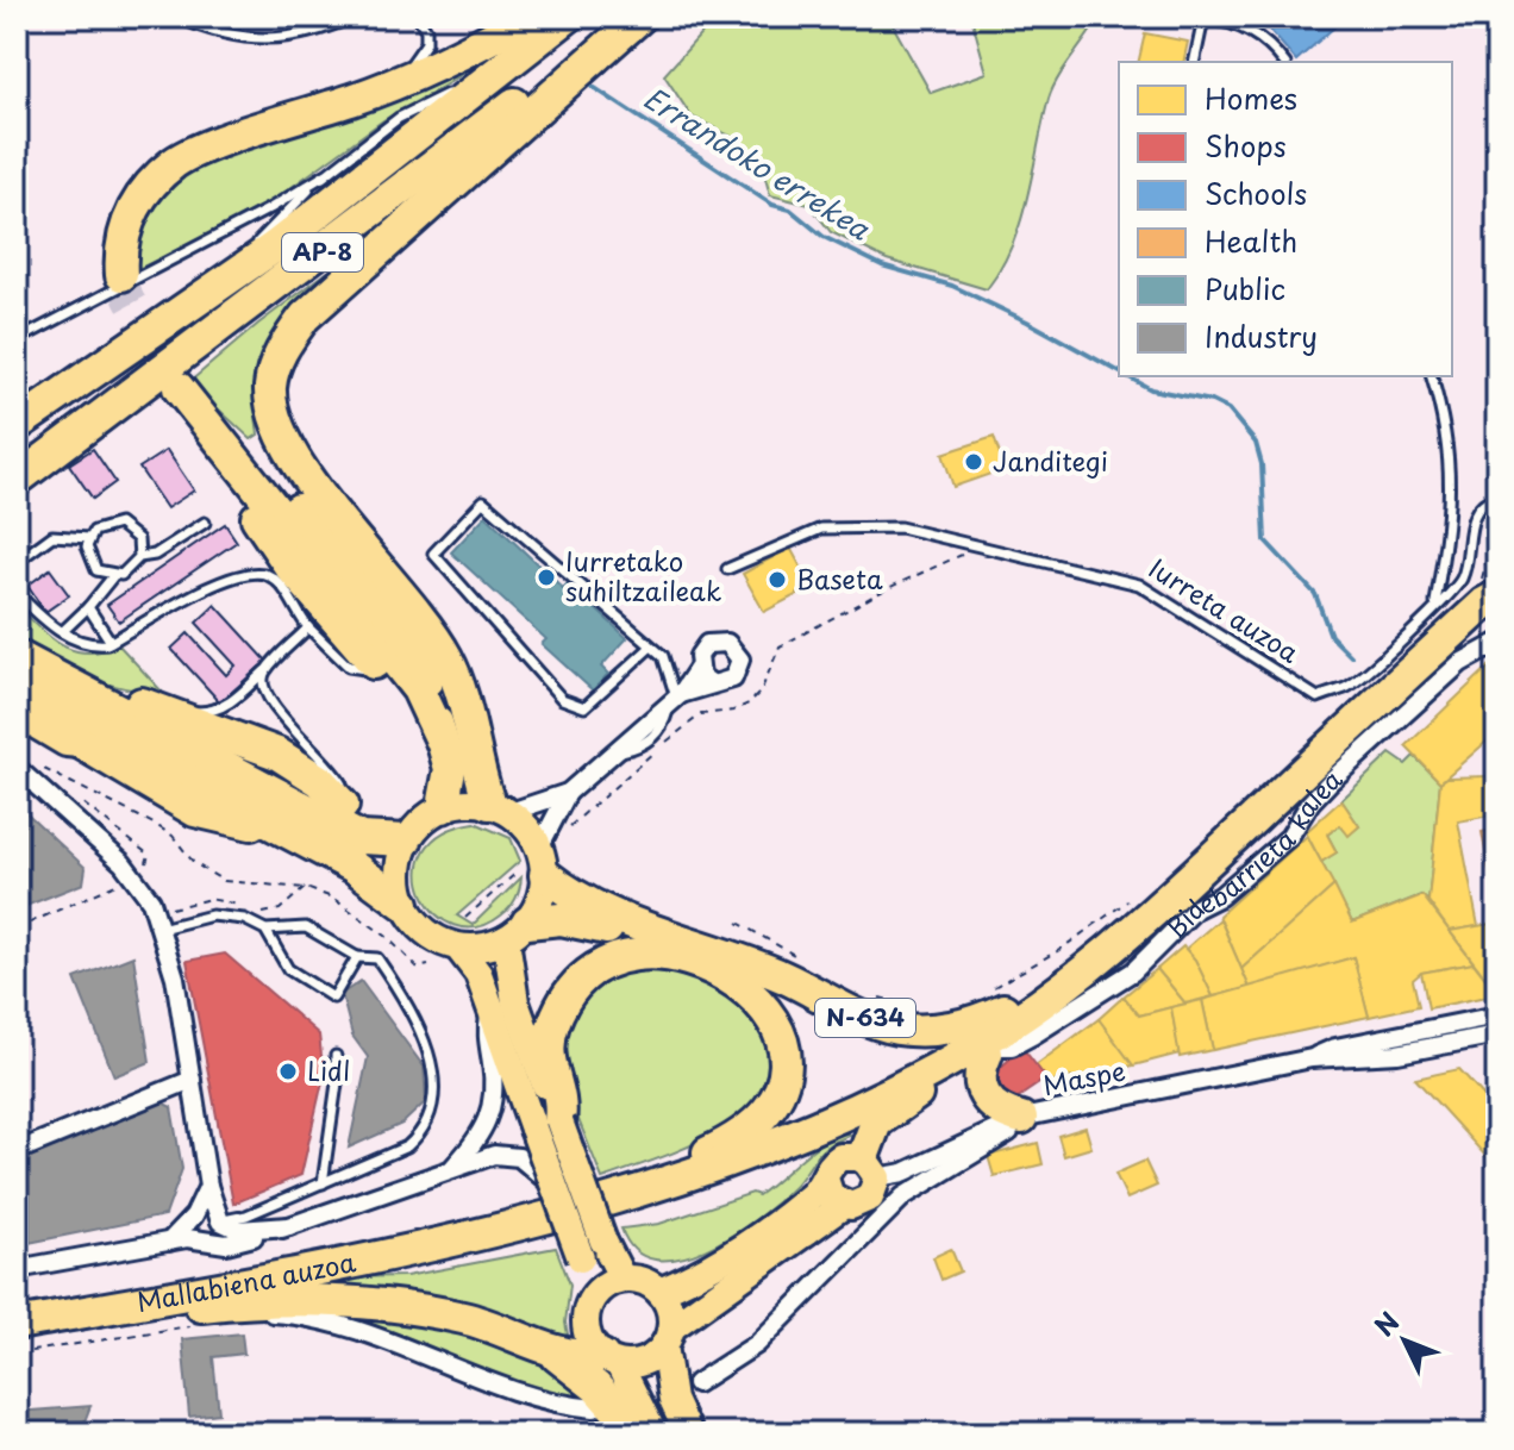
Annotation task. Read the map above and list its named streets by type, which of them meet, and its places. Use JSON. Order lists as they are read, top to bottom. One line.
{"streets":{"highway":["AP-8","Bidebarrieta kalea","N-634","Mallabiena auzoa"],"street":["Maspe"],"lane":["Iurreta auzoa"]},"crossings":[["Bidebarrieta kalea","N-634"],["N-634","Mallabiena auzoa"]],"water":["Errandoko errekea"],"places":["Janditegi","Iurretako suhiltzaileak","Baseta","Lidl"],"legend":["Homes","Shops","Schools","Health","Public","Industry"],"north":"top left"}
